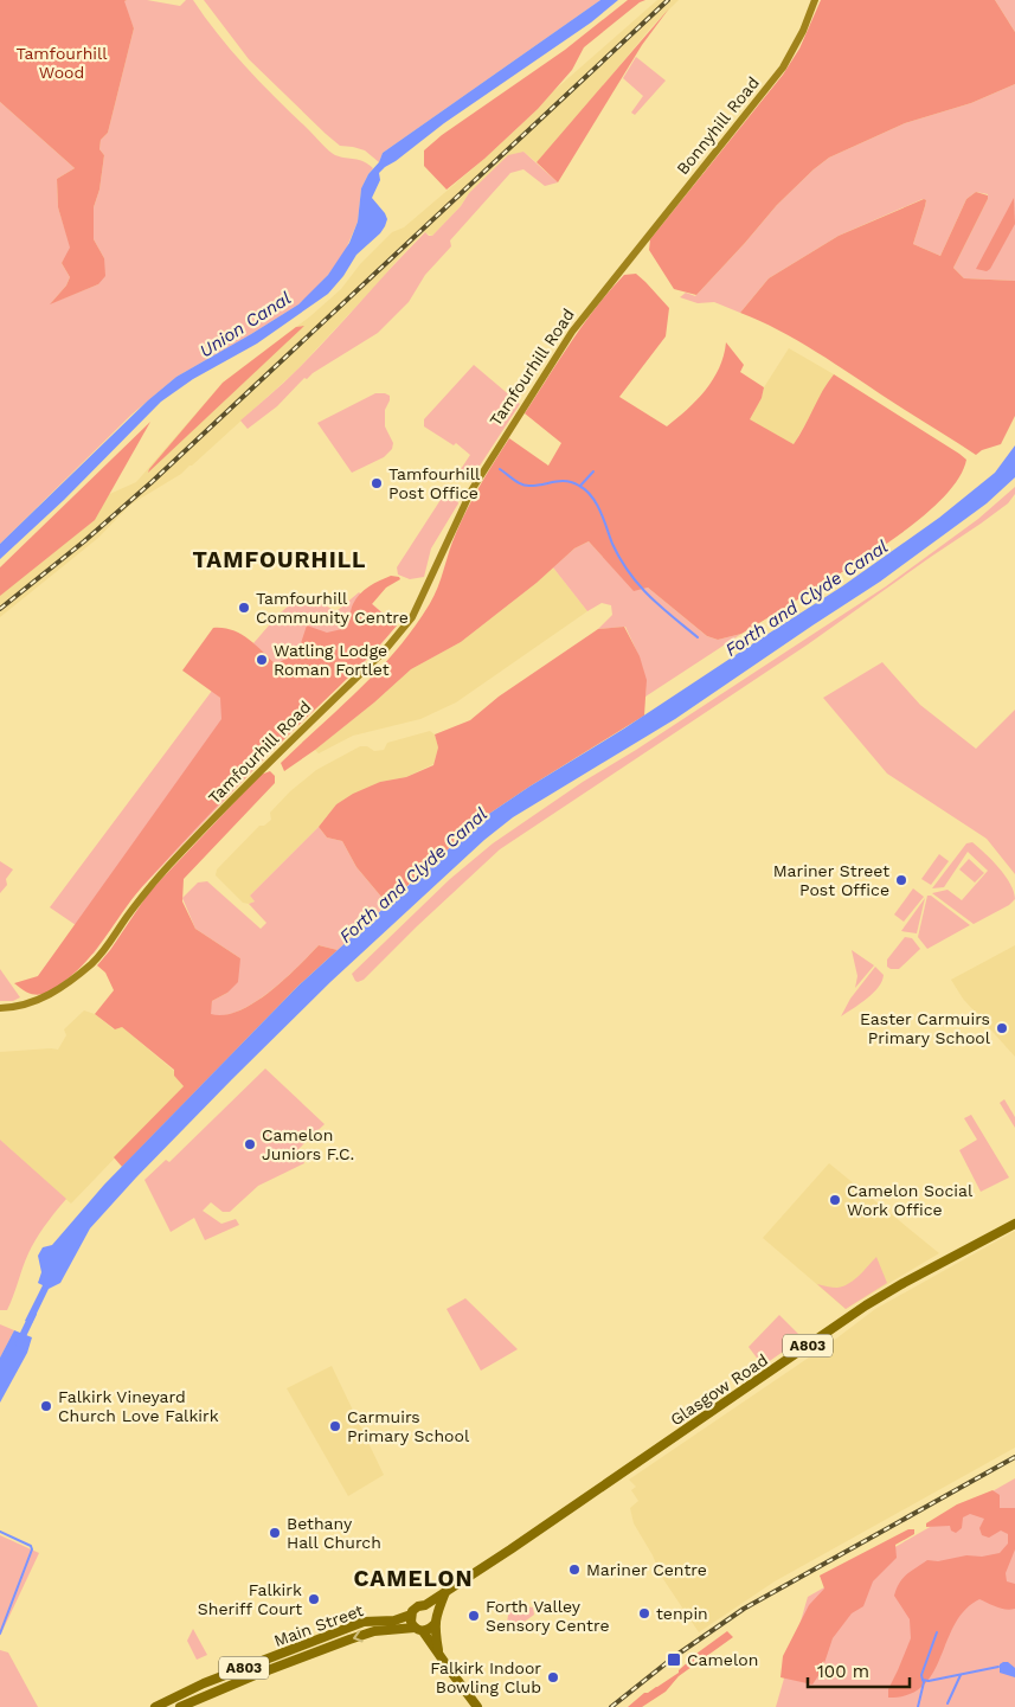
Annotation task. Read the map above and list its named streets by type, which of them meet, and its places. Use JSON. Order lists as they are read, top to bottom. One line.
{"streets":{"main road":["Bonnyhill Road","Tamfourhill Road","A803","Glasgow Road","Main Street"]},"crossings":[["Bonnyhill Road","Tamfourhill Road"],["Glasgow Road","Main Street"]],"districts":["TAMFOURHILL","CAMELON"],"water":["Union Canal","Forth and Clyde Canal"],"parks":["Tamfourhill Wood"],"places":{"other":["Tamfourhill Post Office","Tamfourhill Community Centre","Watling Lodge Roman Fortlet","Mariner Street Post Office","Easter Carmuirs Primary School","Camelon Juniors F.C.","Camelon Social Work Office","Falkirk Vineyard Church Love Falkirk","Carmuirs Primary School","Bethany Hall Church","Mariner Centre","Falkirk Sheriff Court","tenpin","Forth Valley Sensory Centre","Falkirk Indoor Bowling Club"],"transit":["Camelon"]},"scale_bar":"100 m"}
